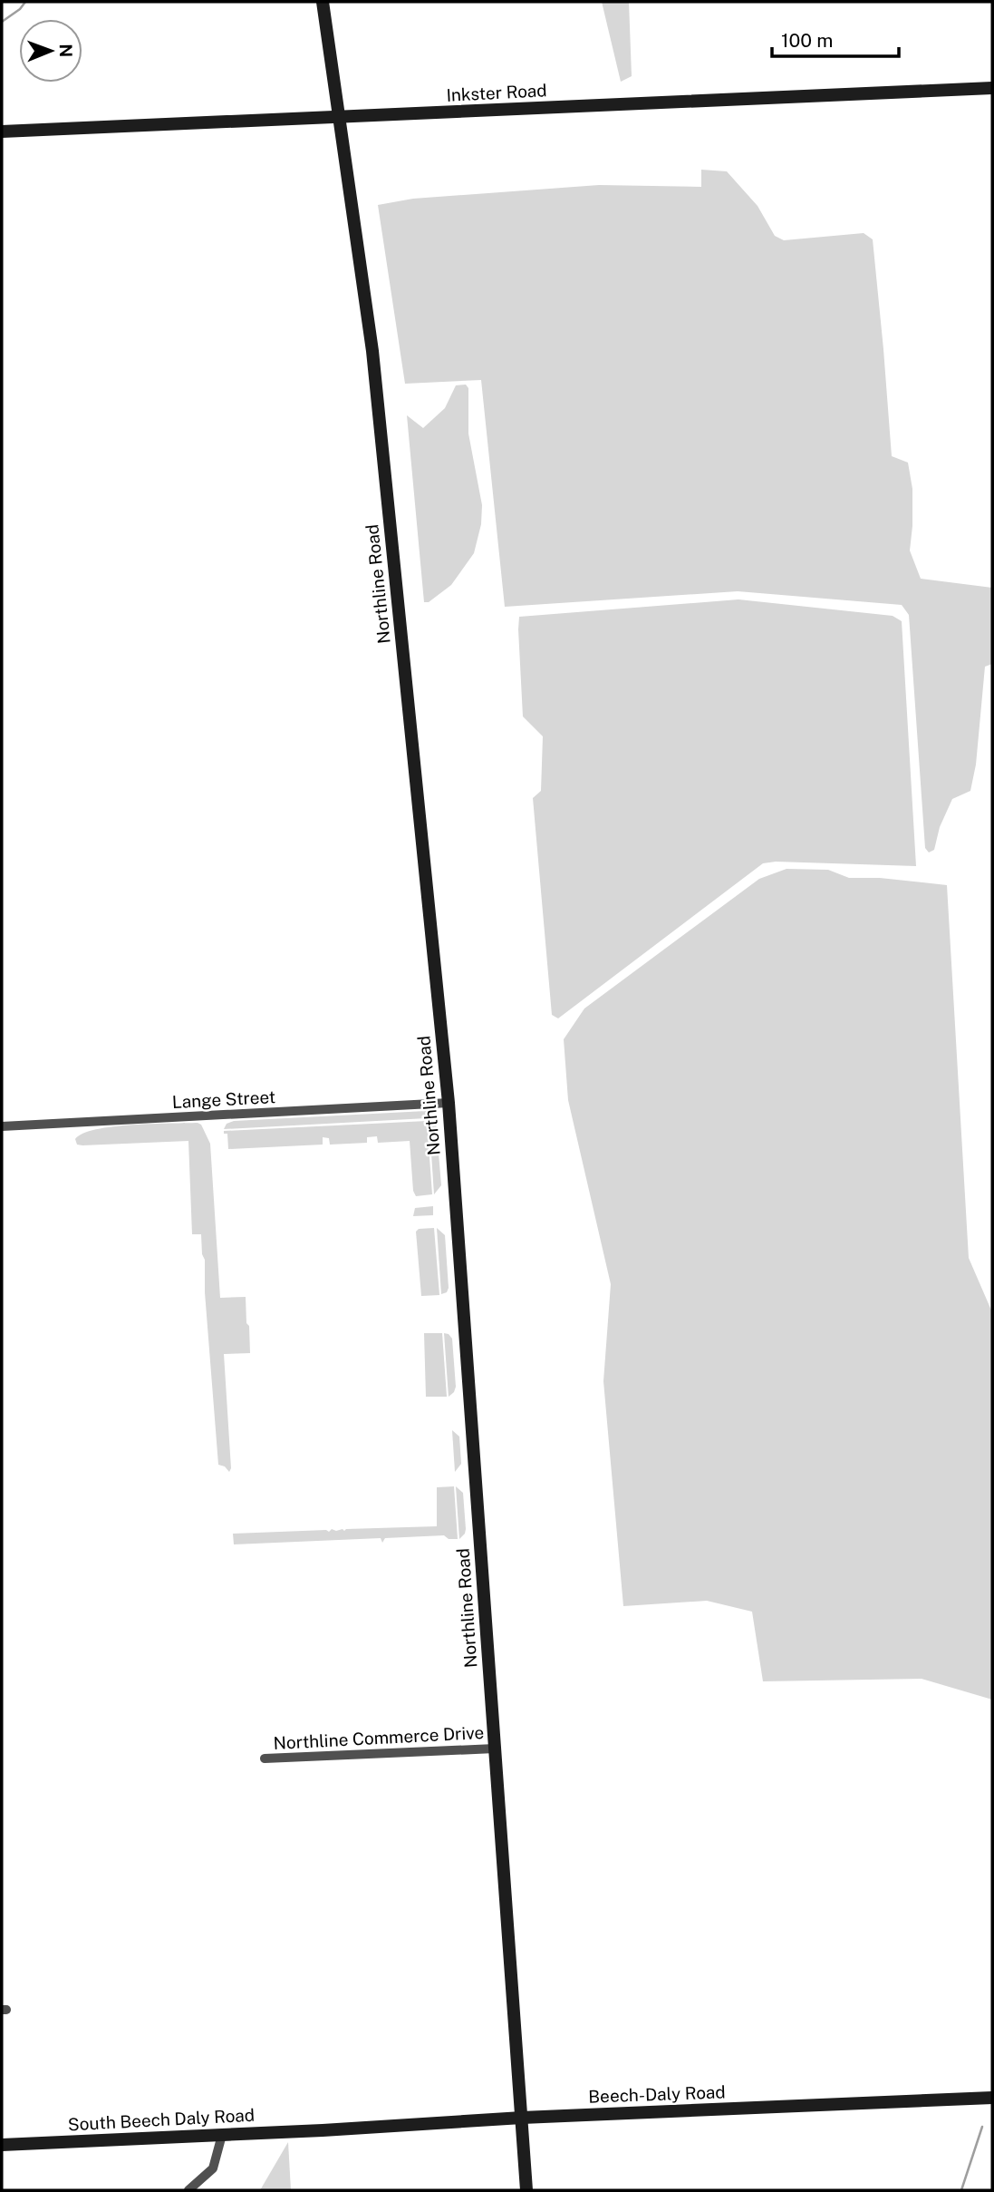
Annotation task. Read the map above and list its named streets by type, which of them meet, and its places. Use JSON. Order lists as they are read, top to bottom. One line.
{"streets":{"main road":["Inkster Road","Northline Road","Beech-Daly Road","South Beech Daly Road"],"street":["Lange Street","Northline Commerce Drive"]},"crossings":[["Inkster Road","Northline Road"],["Northline Road","Lange Street"],["Northline Road","Northline Commerce Drive"],["Northline Road","Beech-Daly Road"],["Beech-Daly Road","South Beech Daly Road"]],"scale_bar":"100 m","north":"right"}
